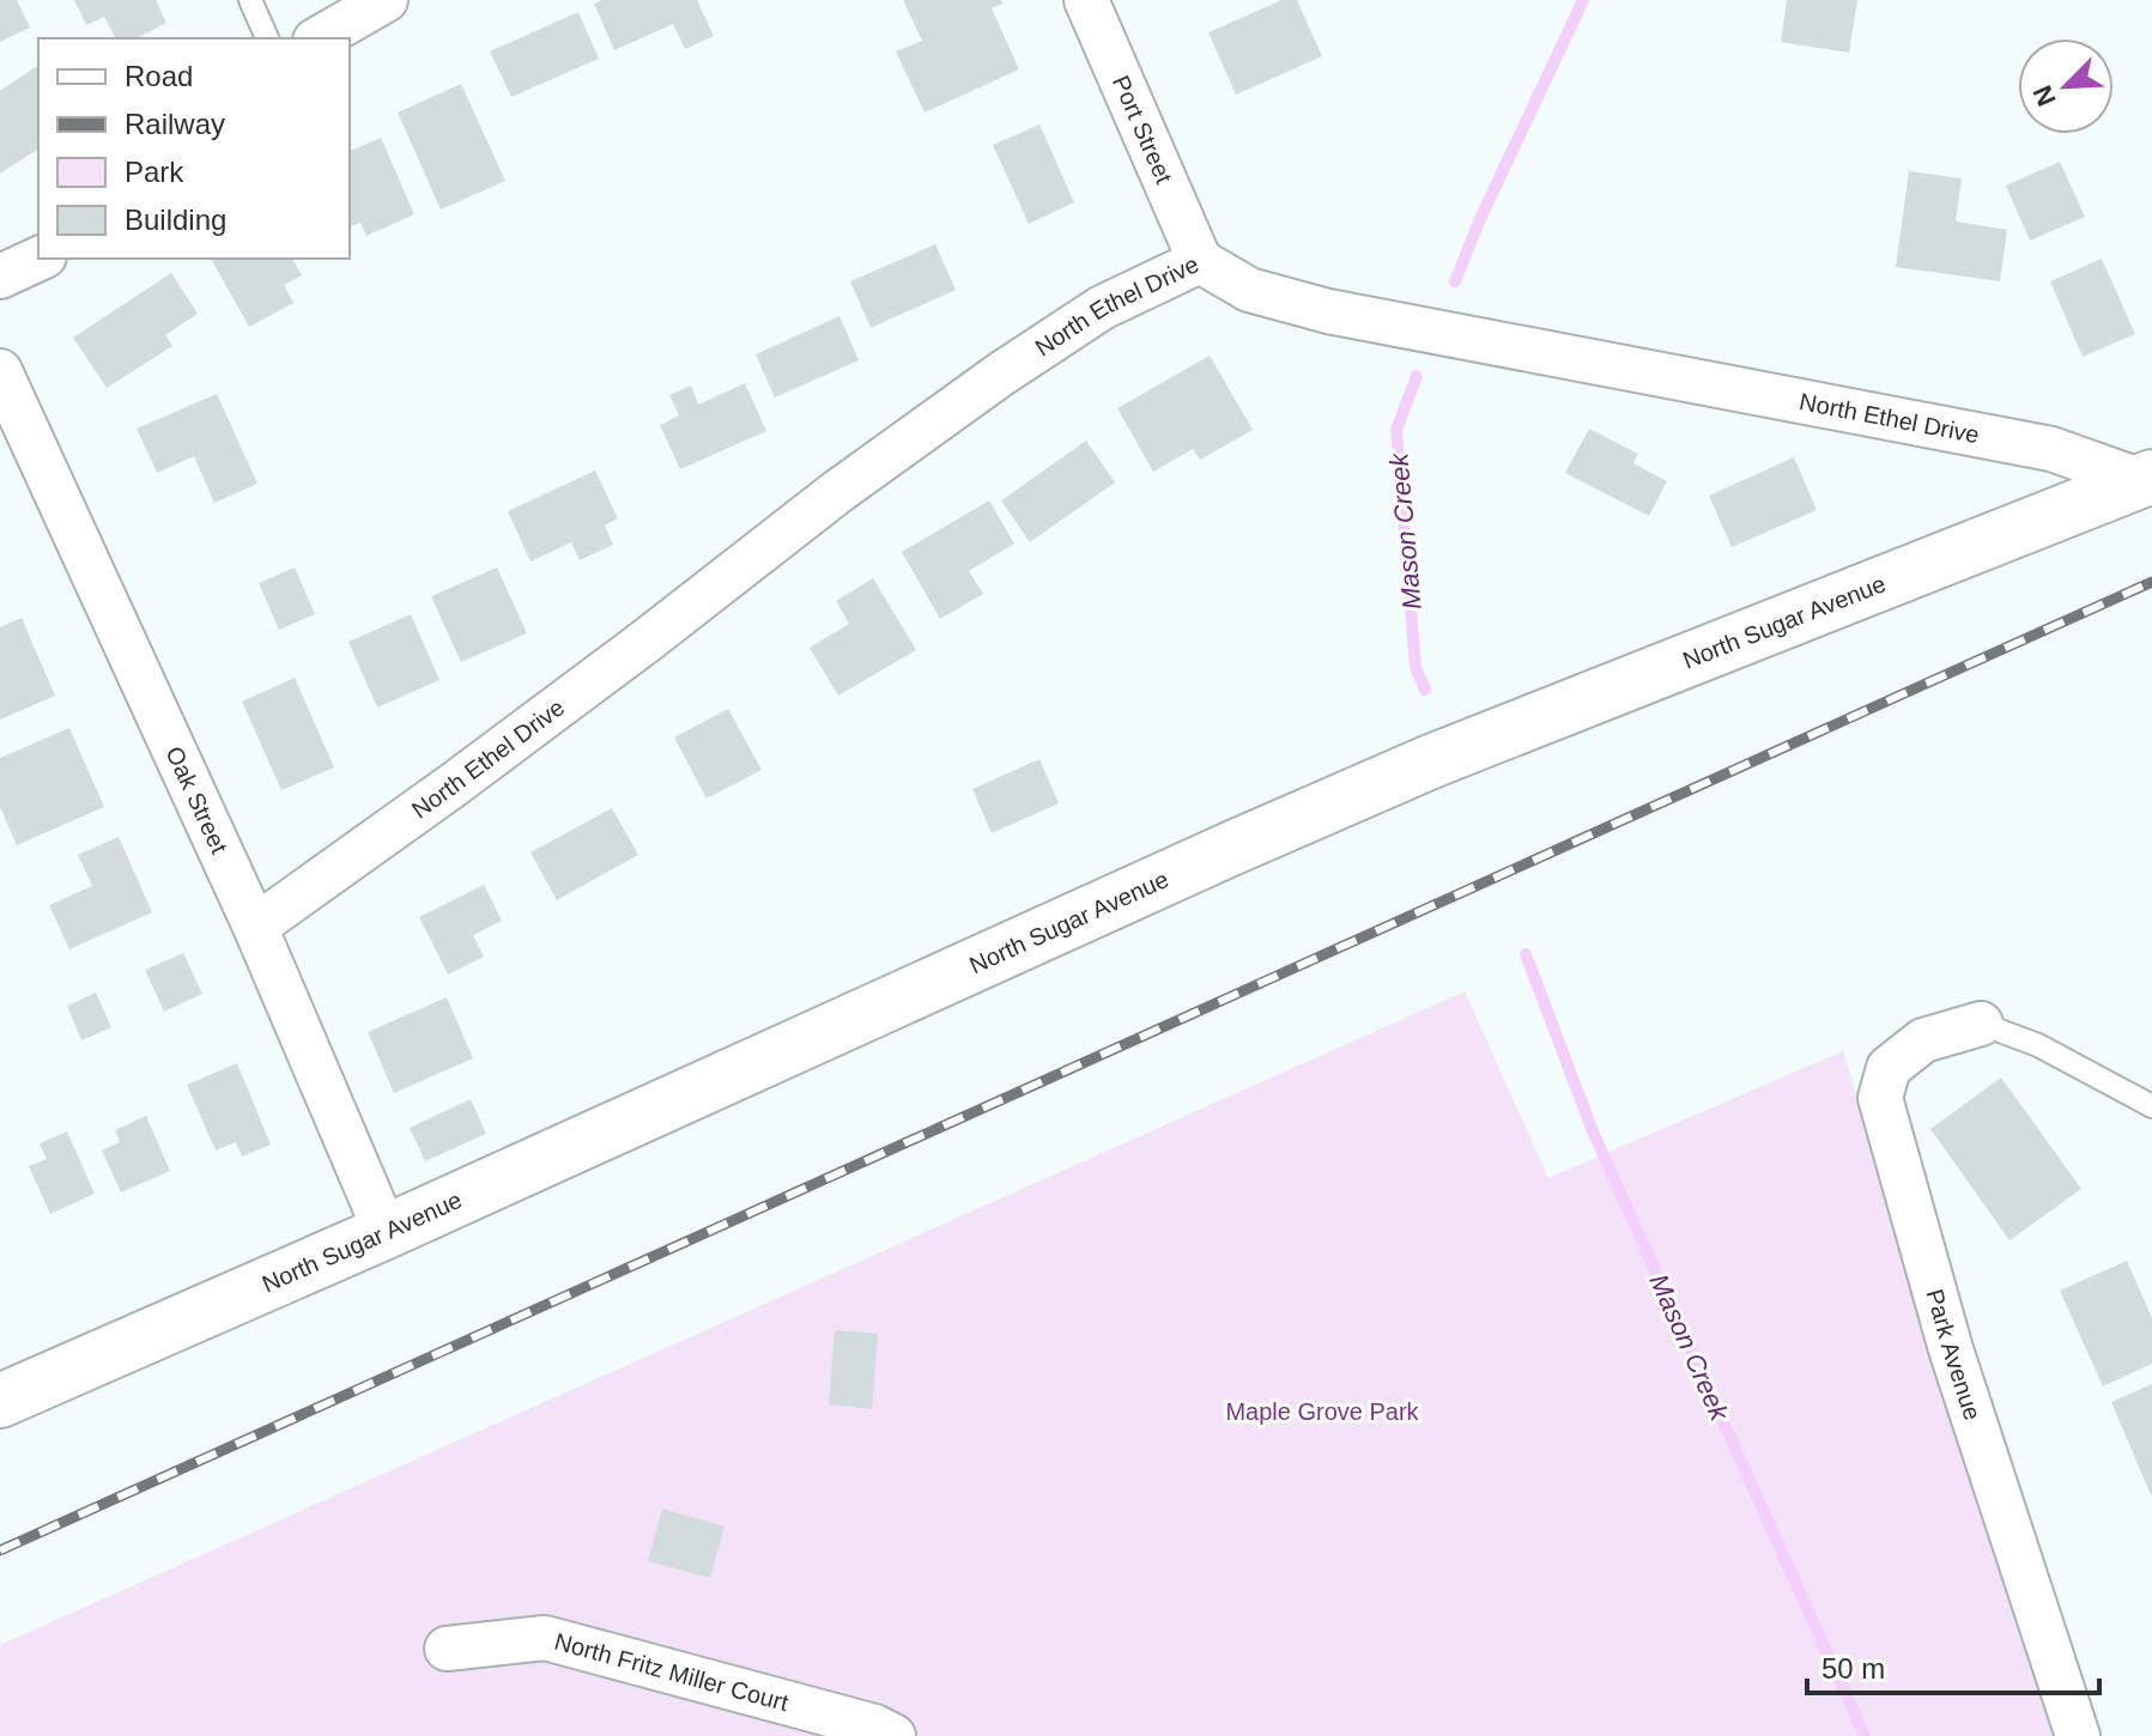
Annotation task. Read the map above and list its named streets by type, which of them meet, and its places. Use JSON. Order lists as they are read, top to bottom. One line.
{"streets":{"street":["Port Street","North Ethel Drive","North Sugar Avenue","Oak Street","Park Avenue","North Fritz Miller Court"]},"crossings":[["Port Street","North Ethel Drive"],["North Ethel Drive","North Sugar Avenue"],["North Ethel Drive","Oak Street"],["North Sugar Avenue","Oak Street"]],"water":["Mason Creek"],"parks":["Maple Grove Park"],"legend":["Road","Railway","Park","Building"],"scale_bar":"50 m","north":"bottom left"}
